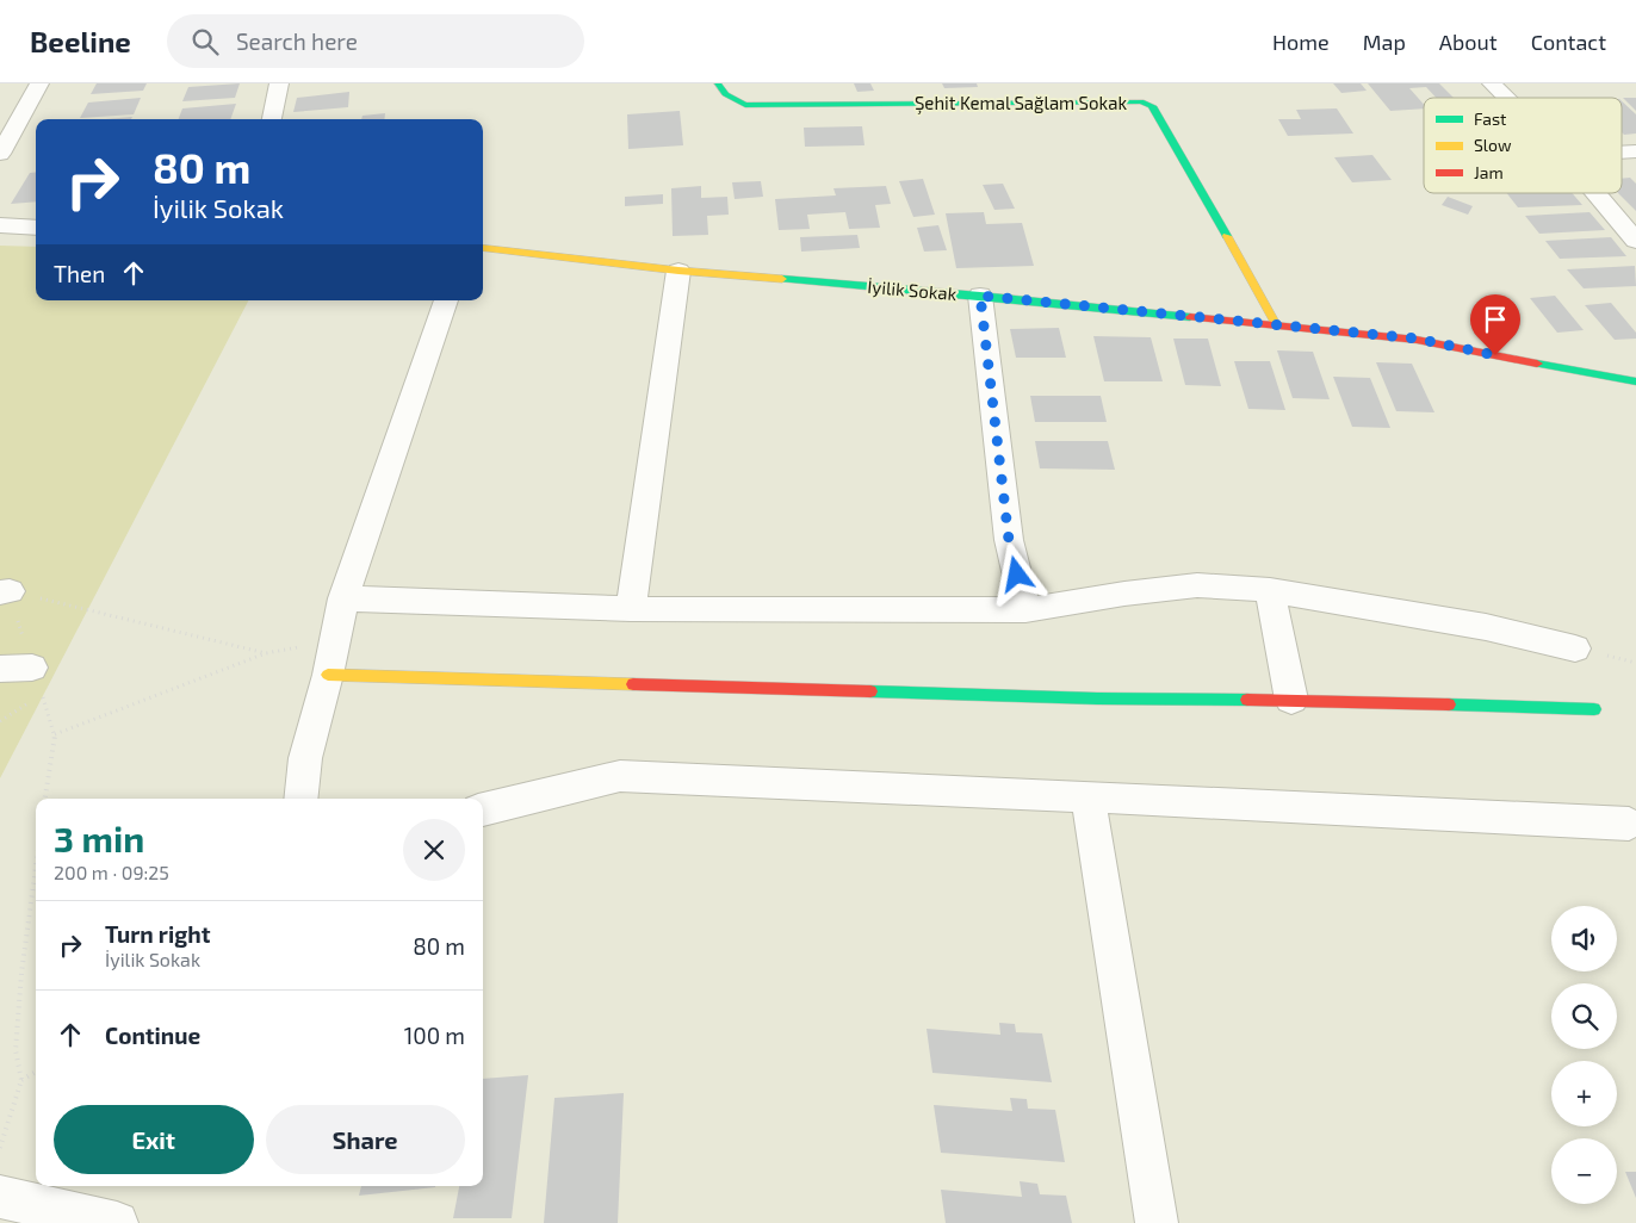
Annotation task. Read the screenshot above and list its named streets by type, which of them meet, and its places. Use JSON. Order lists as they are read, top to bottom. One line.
{"streets":{"street":["Şehit Kemal Sağlam Sokak","İyilik Sokak"]},"crossings":[["Şehit Kemal Sağlam Sokak","İyilik Sokak"]],"legend":["Fast","Slow","Jam"],"page":{"header":"Beeline","search":"Search here","nav":["Home","Map","About","Contact"],"turn":["80 m","İyilik Sokak"],"then":"Then","heading":["3 min","200 m · 09:25"],"list":[{"name":"Turn right","note":"İyilik Sokak","value":"80 m"},{"name":"Continue","value":"100 m"}],"map_buttons":["+","−"],"buttons":["Exit","Share"]}}
